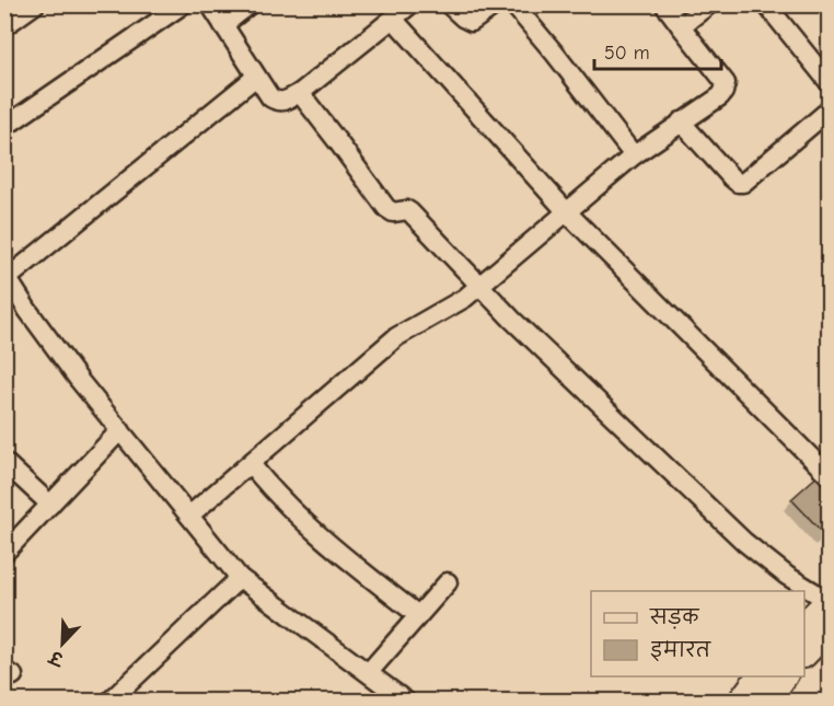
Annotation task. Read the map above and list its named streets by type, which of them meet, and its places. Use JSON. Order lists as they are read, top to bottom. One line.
{"legend":["सड़क","इमारत"],"scale_bar":"50 m","north":"bottom left"}
